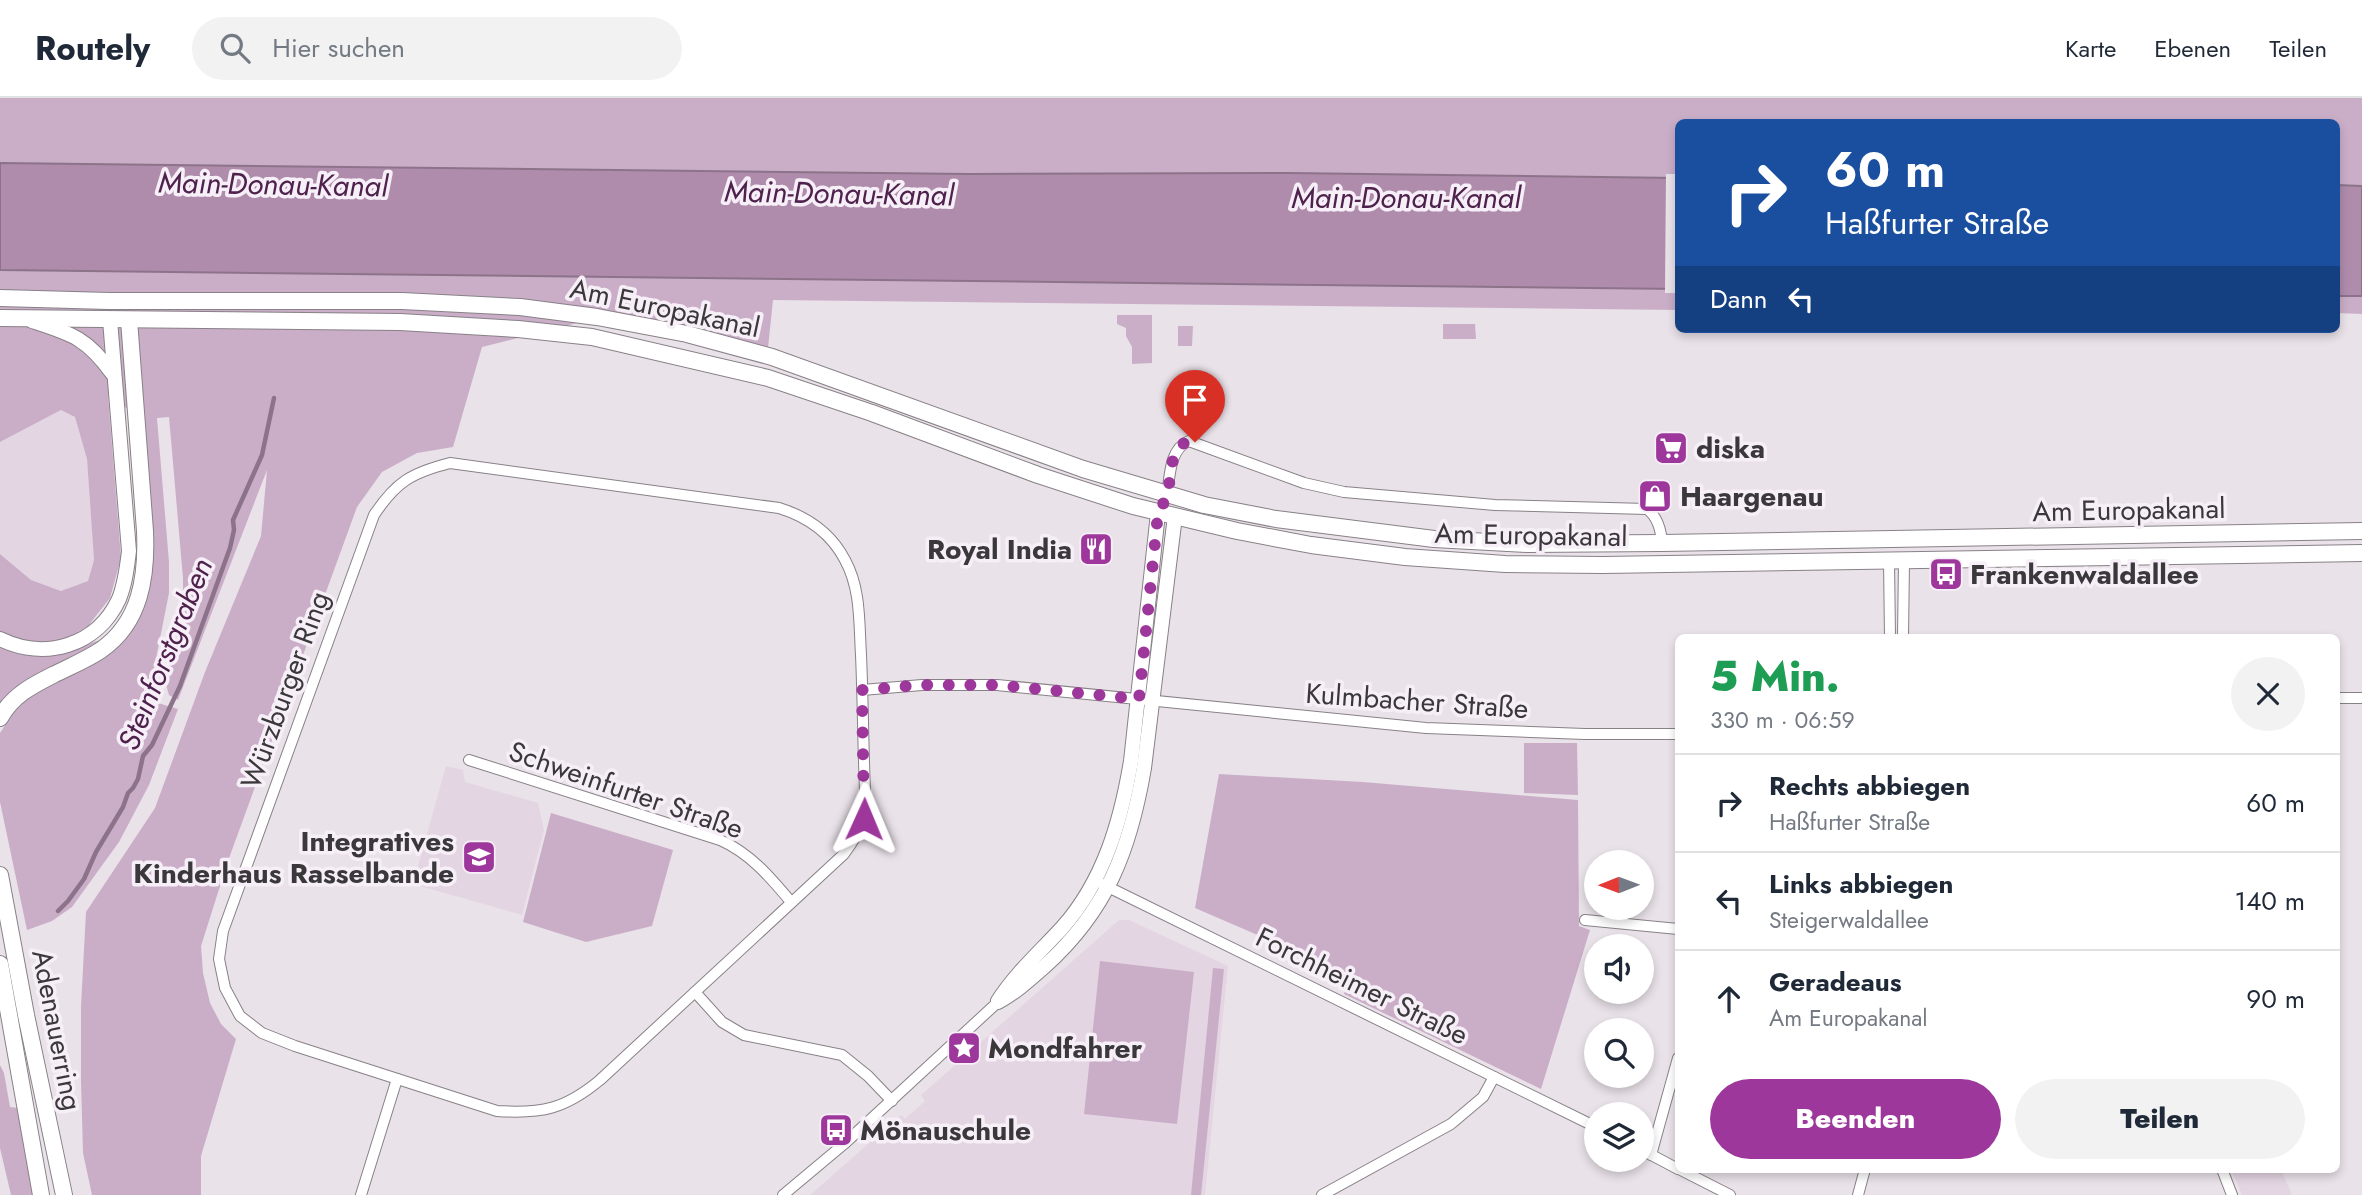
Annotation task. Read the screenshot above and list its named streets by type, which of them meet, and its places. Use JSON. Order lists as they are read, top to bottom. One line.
{"streets":{"main road":["Am Europakanal","Adenauerring"],"street":["Würzburger Ring","Kulmbacher Straße","Schweinfurter Straße","Forchheimer Straße"]},"crossings":[["Würzburger Ring","Kulmbacher Straße"],["Würzburger Ring","Schweinfurter Straße"]],"water":["Main-Donau-Kanal","Steinforstgraben"],"places":{"supermarket":["diska"],"shop":["Haargenau"],"restaurant":["Royal India"],"bus stop":["Frankenwaldallee","Mönauschule"],"school or university":["Integratives Kinderhaus Rasselbande"],"place":["Mondfahrer"]},"north":"left","page":{"header":"Routely","search":"Hier suchen","nav":["Karte","Ebenen","Teilen"],"turn":["60 m","Haßfurter Straße"],"then":"Dann","heading":["5 Min.","330 m · 06:59"],"list":[{"name":"Rechts abbiegen","note":"Haßfurter Straße","value":"60 m"},{"name":"Links abbiegen","note":"Steigerwaldallee","value":"140 m"},{"name":"Geradeaus","note":"Am Europakanal","value":"90 m"}],"buttons":["Beenden","Teilen"]}}
